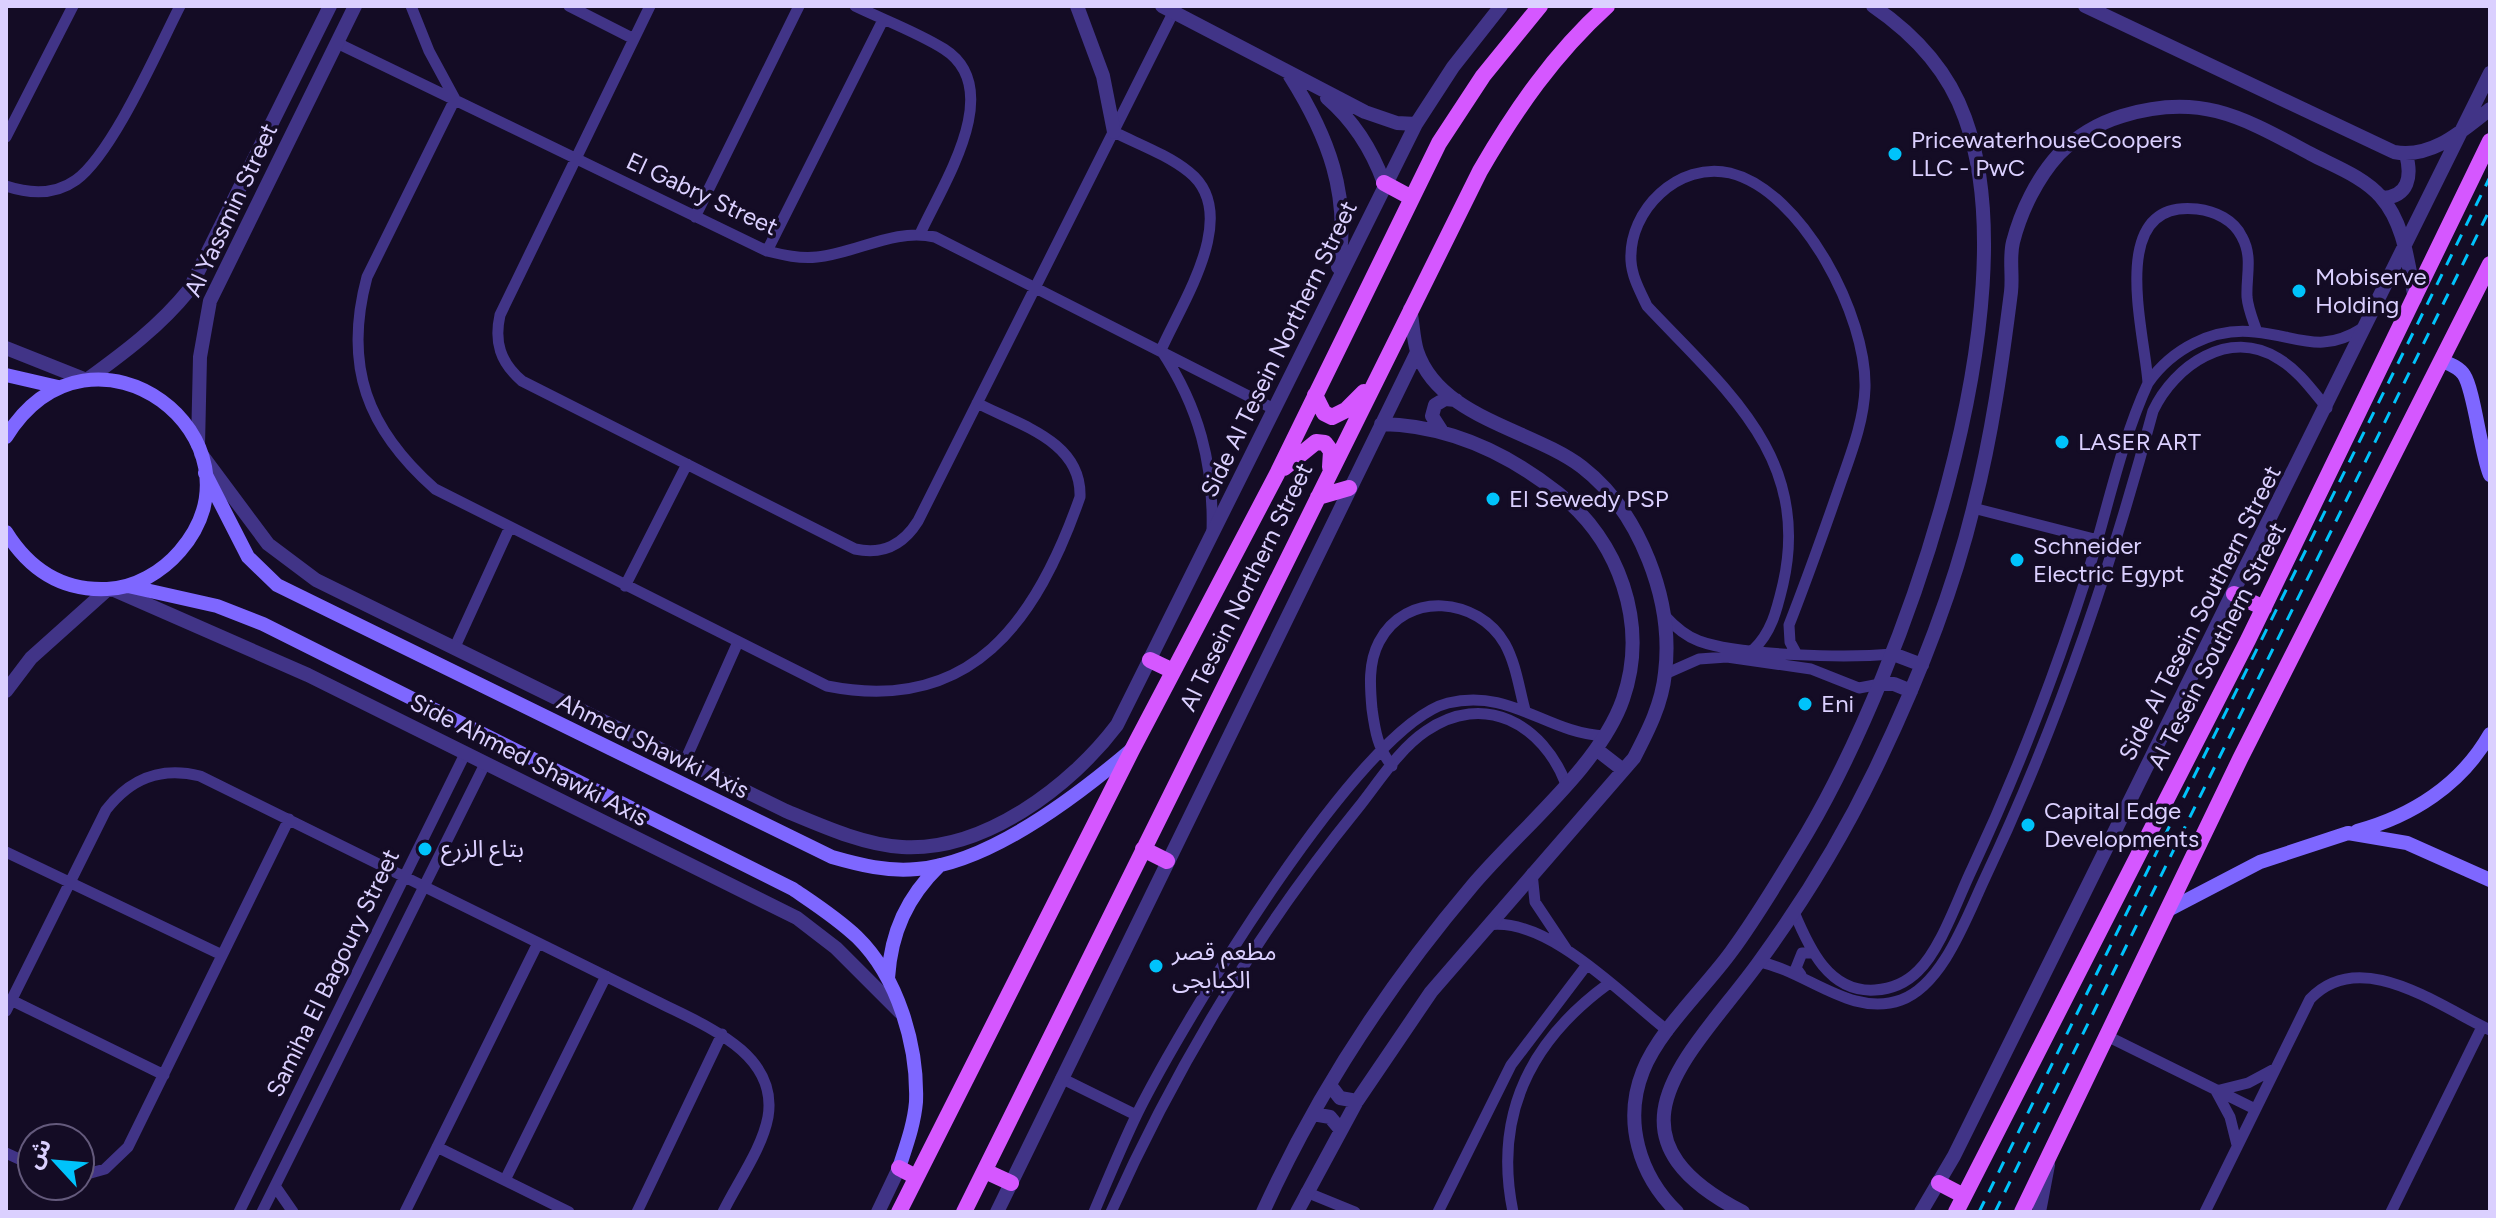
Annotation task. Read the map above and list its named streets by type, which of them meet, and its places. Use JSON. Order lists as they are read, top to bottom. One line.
{"streets":{"main road":["Al Tesein Northern Street","Al Tesein Southern Street","Ahmed Shawki Axis"],"street":["El Gabry Street","Al Yassmin Street","Side Al Tesein Northern Street","Side Al Tesein Southern Street","Side Ahmed Shawki Axis","Samiha El Bagoury Street"]},"crossings":[["El Gabry Street","Al Yassmin Street"],["El Gabry Street","Side Al Tesein Northern Street"],["Al Tesein Northern Street","Ahmed Shawki Axis"],["Side Ahmed Shawki Axis","Samiha El Bagoury Street"]],"places":["PricewaterhouseCoopers LLC - PwC","Mobiserve Holding","LASER ART","El Sewedy PSP","Schneider Electric Egypt","Eni","Capital Edge Developments","بتاع الزرع","مطعم قصر الكبابجى"],"north":"top left"}
